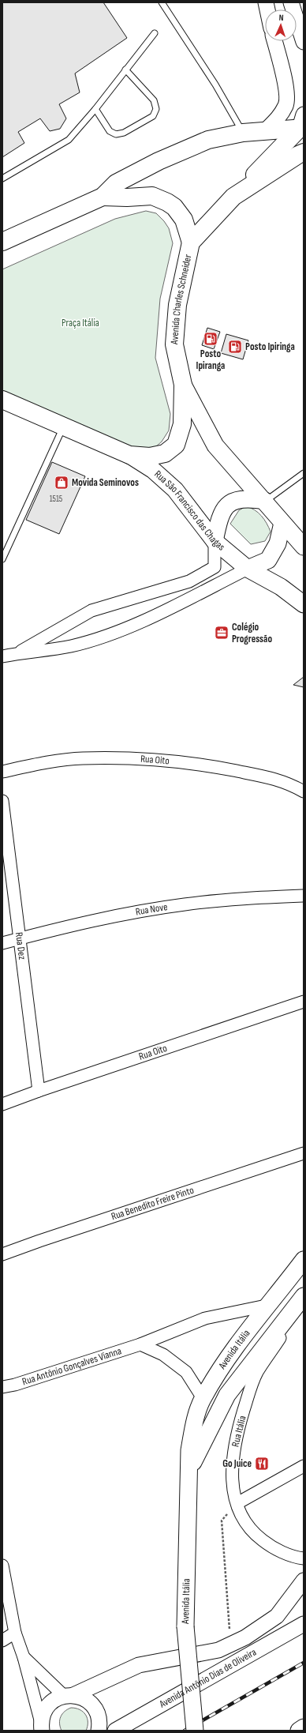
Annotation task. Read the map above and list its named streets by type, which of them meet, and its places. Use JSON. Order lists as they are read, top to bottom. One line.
{"streets":{"main road":["Avenida Charles Schneider","Rua São Francisco das Chagas","Avenida Itália"],"street":["Rua Oito","Rua Nove","Rua Dez","Rua Benedito Freire Pinto","Rua Antônio Gonçalves Vianna","Rua Itália","Avenida Antônio Dias de Oliveira"]},"crossings":[["Avenida Charles Schneider","Rua São Francisco das Chagas"],["Rua Oito","Rua Dez"],["Rua Nove","Rua Dez"],["Avenida Itália","Rua Antônio Gonçalves Vianna"]],"parks":["Praça Itália"],"places":{"fuel station":["Posto Ipiranga","Posto Ipiringa"],"shop":["Movida Seminovos"],"office":["Colégio Progressão"],"restaurant":["Go Juice"]},"house_numbers":["1515"],"north":"top"}
